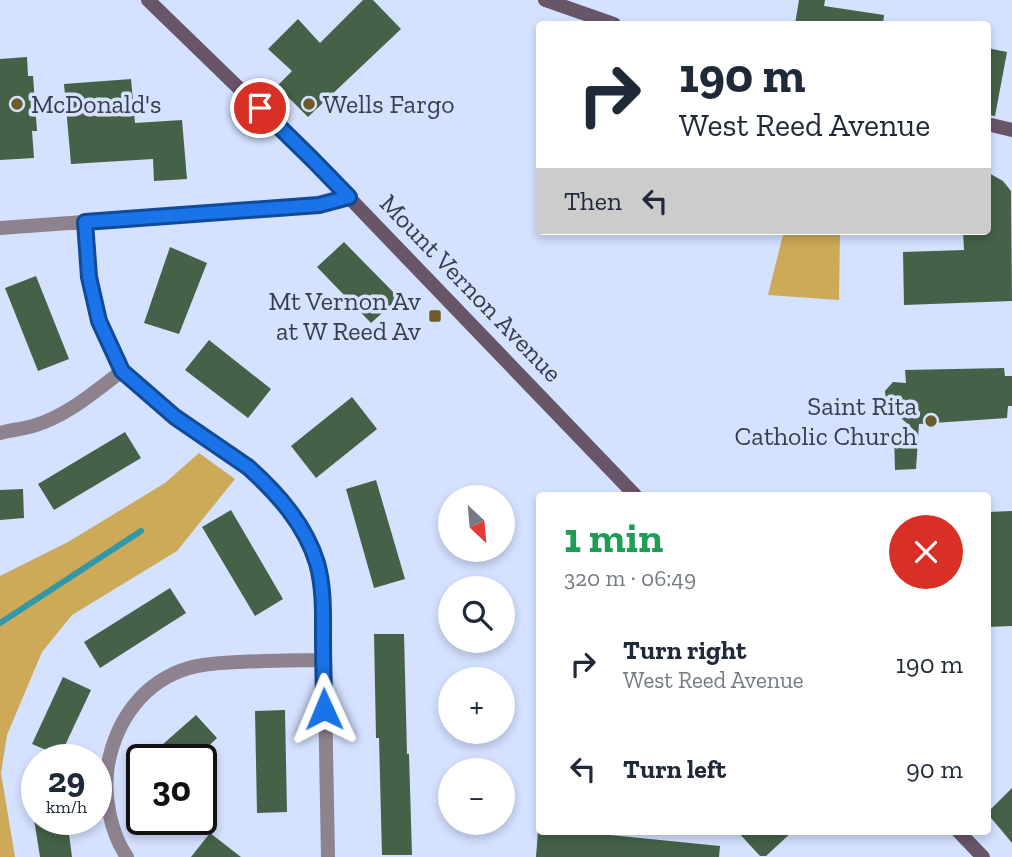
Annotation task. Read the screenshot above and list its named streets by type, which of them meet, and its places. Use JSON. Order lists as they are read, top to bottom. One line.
{"streets":{"main road":["Mount Vernon Avenue"]},"places":{"other":["McDonald's","Wells Fargo","Saint Rita Catholic Church"],"transit":["Mt Vernon Av at W Reed Av"]},"north":"bottom right","page":{"turn":["190 m","West Reed Avenue"],"then":"Then","map_buttons":["+","−"],"heading":["1 min","320 m · 06:49"],"list":[{"name":"Turn right","note":"West Reed Avenue","value":"190 m"},{"name":"Turn left","value":"90 m"}],"speed":"29 km/h","limit":"30"}}
